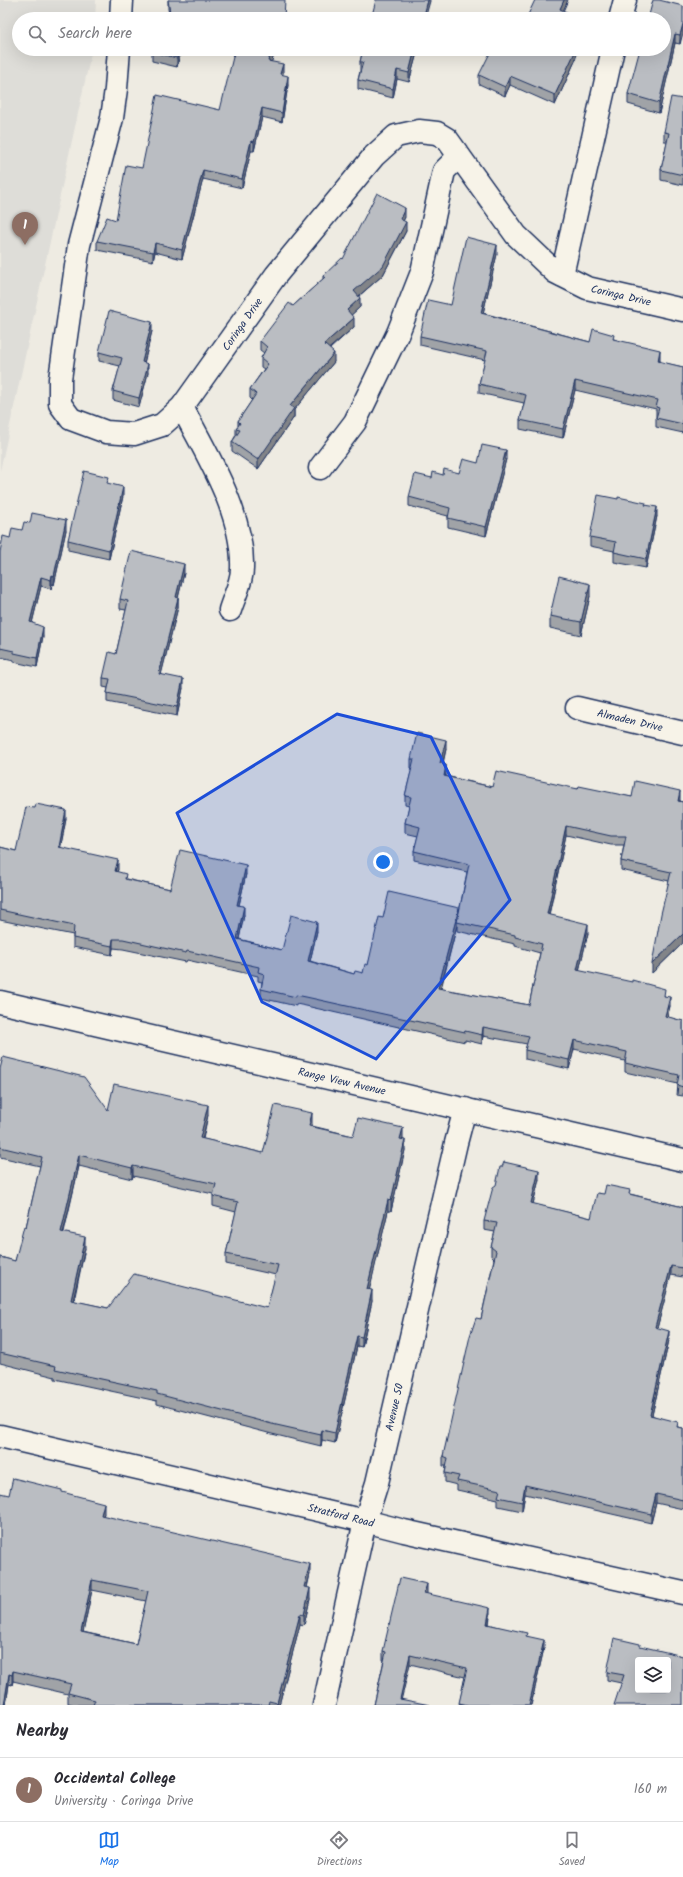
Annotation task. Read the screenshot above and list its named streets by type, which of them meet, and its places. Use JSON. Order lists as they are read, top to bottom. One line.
{"streets":{"street":["Coringa Drive","Almaden Drive","Range View Avenue","Avenue 50","Stratford Road"]},"crossings":[["Range View Avenue","Avenue 50"],["Avenue 50","Stratford Road"]],"page":{"search":"Search here","pins":"1","heading":"Nearby","list":[{"mark":"1","name":"Occidental College","note":"University · Coringa Drive","value":"160 m"}],"nav":["Map","Directions","Saved"]}}
